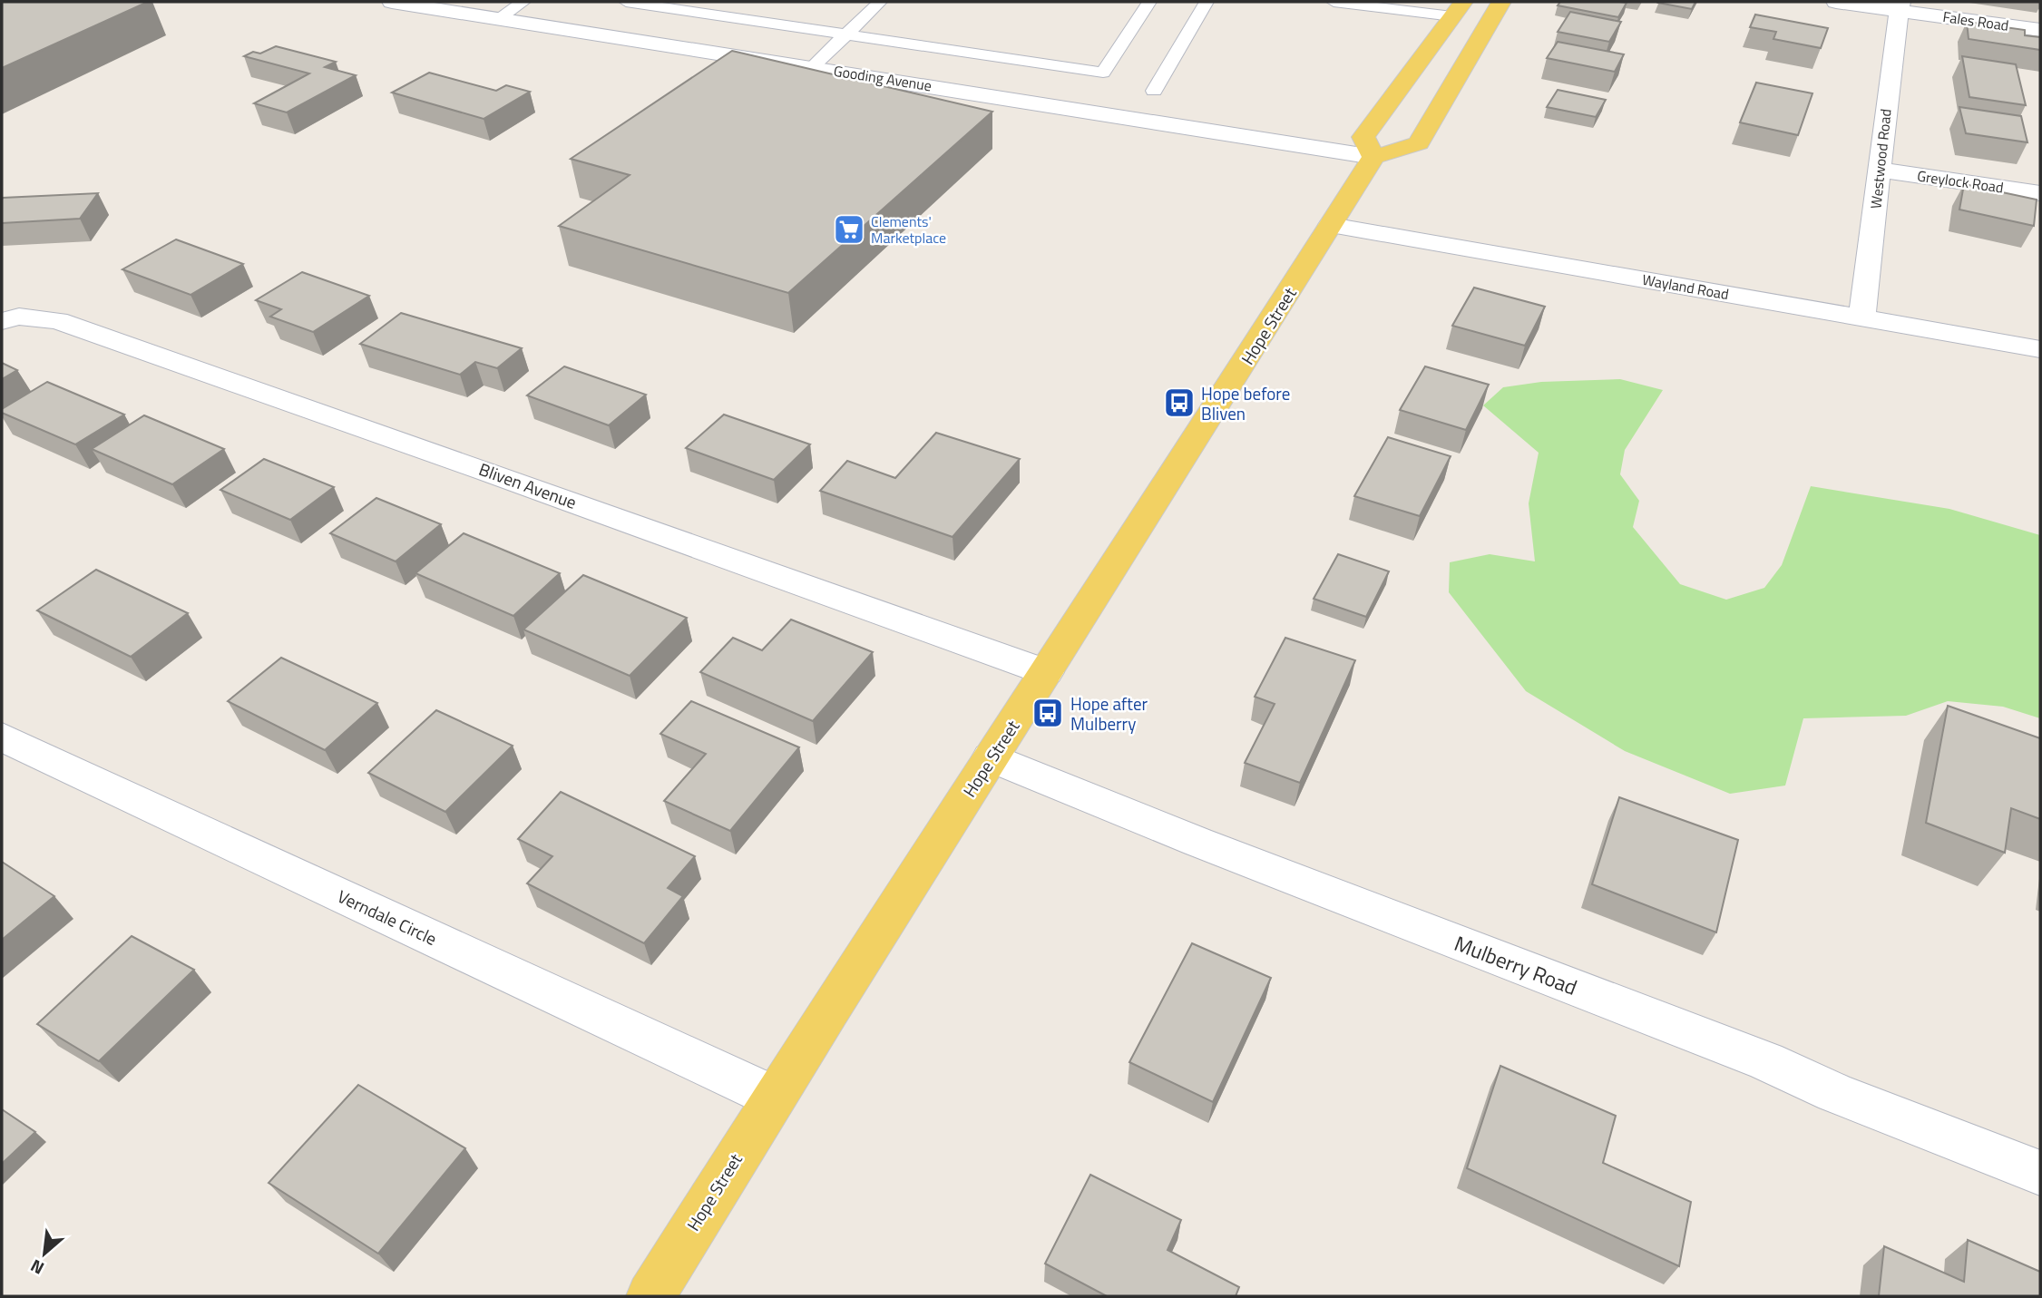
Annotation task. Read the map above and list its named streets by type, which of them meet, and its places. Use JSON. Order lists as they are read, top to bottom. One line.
{"streets":{"main road":["Hope Street"],"street":["Fales Road","Gooding Avenue","Westwood Road","Greylock Road","Wayland Road","Bliven Avenue","Verndale Circle","Mulberry Road"]},"crossings":[["Fales Road","Westwood Road"],["Gooding Avenue","Hope Street"],["Westwood Road","Greylock Road"],["Westwood Road","Wayland Road"],["Wayland Road","Hope Street"],["Hope Street","Bliven Avenue"],["Hope Street","Verndale Circle"],["Hope Street","Mulberry Road"]],"places":{"supermarket":["Clements' Marketplace"],"bus stop":["Hope before Bliven","Hope after Mulberry"]},"north":"bottom left"}
